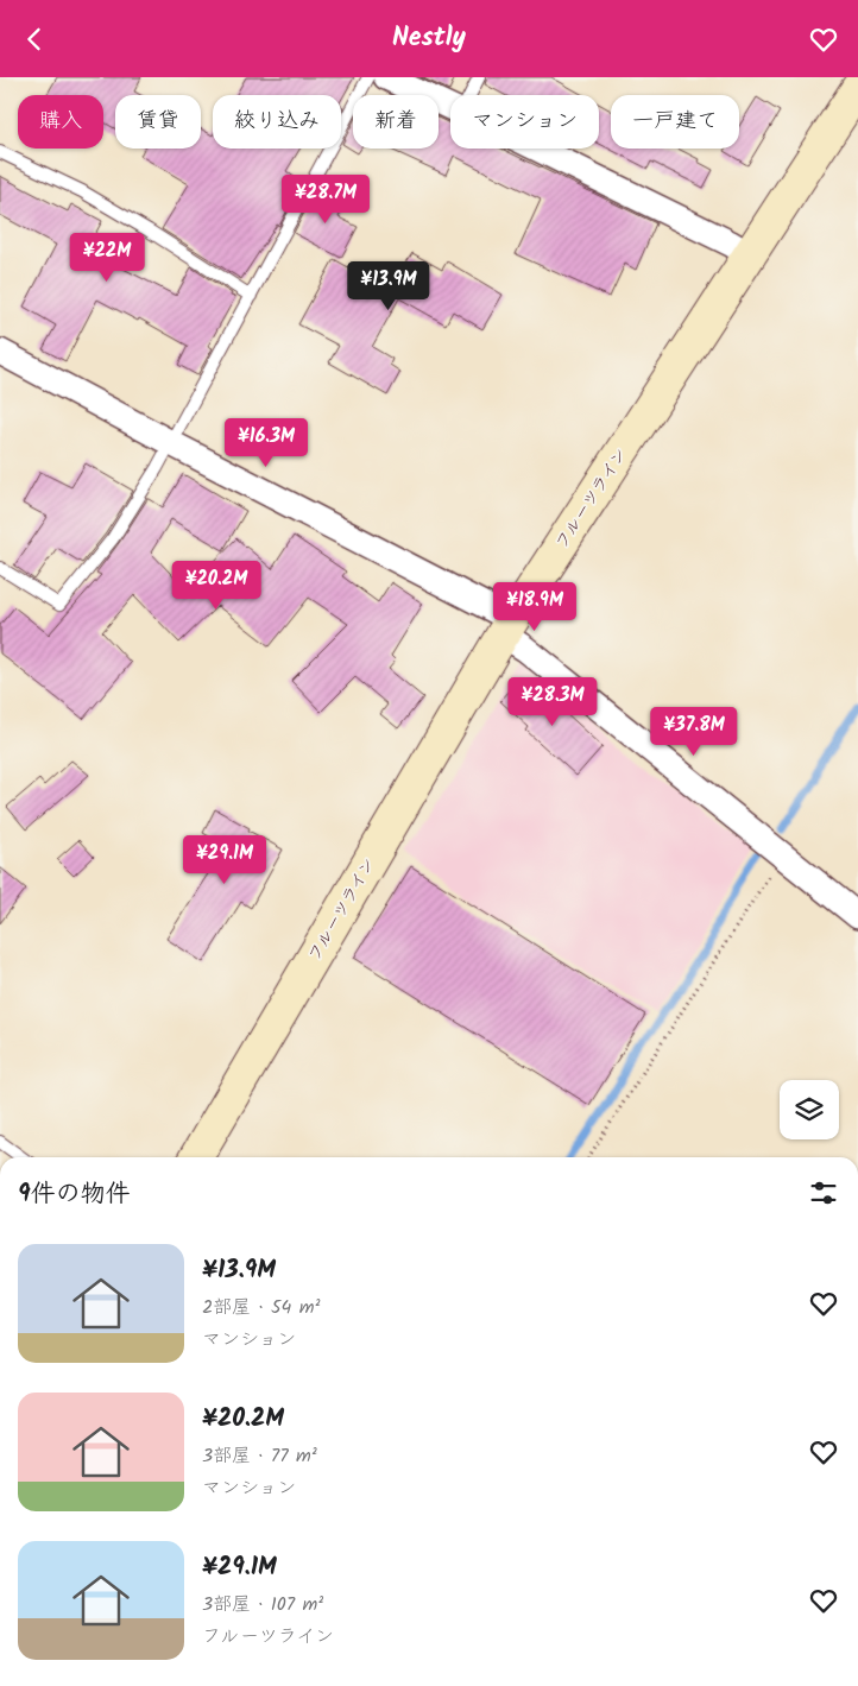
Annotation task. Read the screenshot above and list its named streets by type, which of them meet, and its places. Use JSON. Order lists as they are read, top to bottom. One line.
{"streets":{"street":["フルーツライン"]},"page":{"header":"Nestly","chip":["購入","賃貸","絞り込み","新着","マンション","一戸建て"],"price":["¥28.7M","¥22M","¥13.9M","¥16.3M","¥20.2M","¥18.9M","¥28.3M","¥37.8M","¥29.1M"],"heading":"9件の物件","list":[{"name":"¥13.9M","note":"2部屋 · 54 m² · マンション"},{"name":"¥20.2M","note":"3部屋 · 77 m² · マンション"},{"name":"¥29.1M","note":"3部屋 · 107 m² · フルーツライン"}]}}
